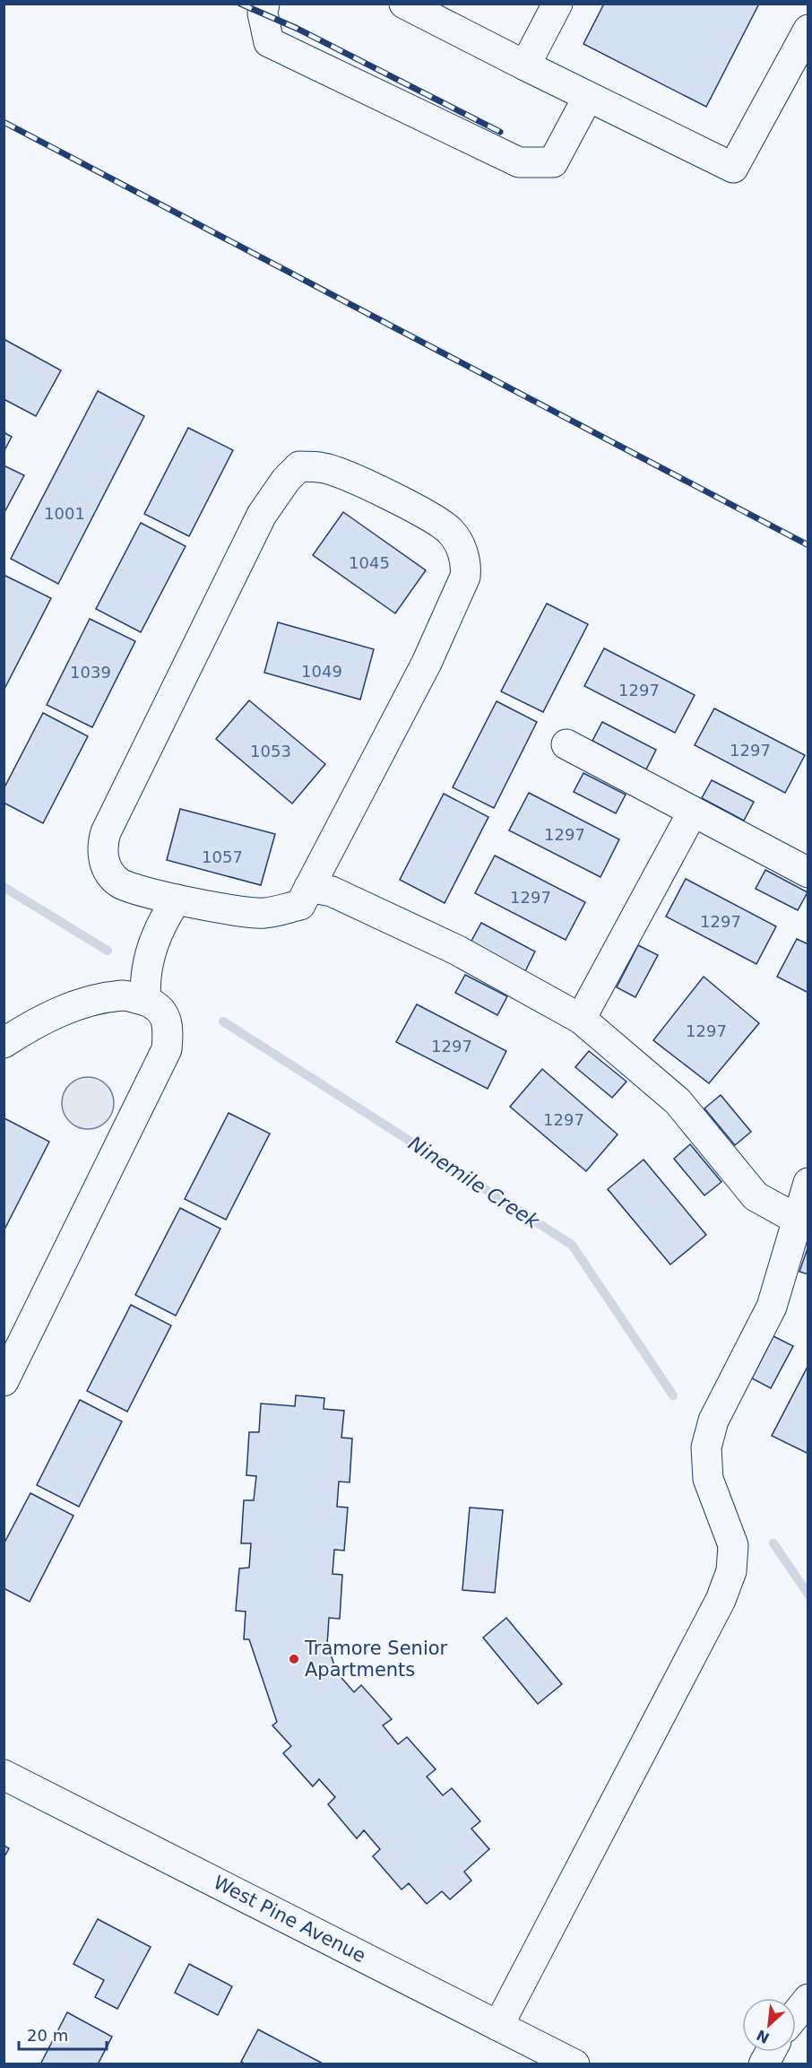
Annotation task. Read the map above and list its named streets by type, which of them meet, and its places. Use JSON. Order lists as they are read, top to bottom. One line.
{"streets":{"street":["West Pine Avenue"]},"water":["Ninemile Creek"],"places":["Tramore Senior Apartments"],"house_numbers":["1001","1045","1049","1039","1297","1297","1053","1297","1057","1297","1297","1297","1297","1297"],"scale_bar":"20 m","north":"bottom left"}
